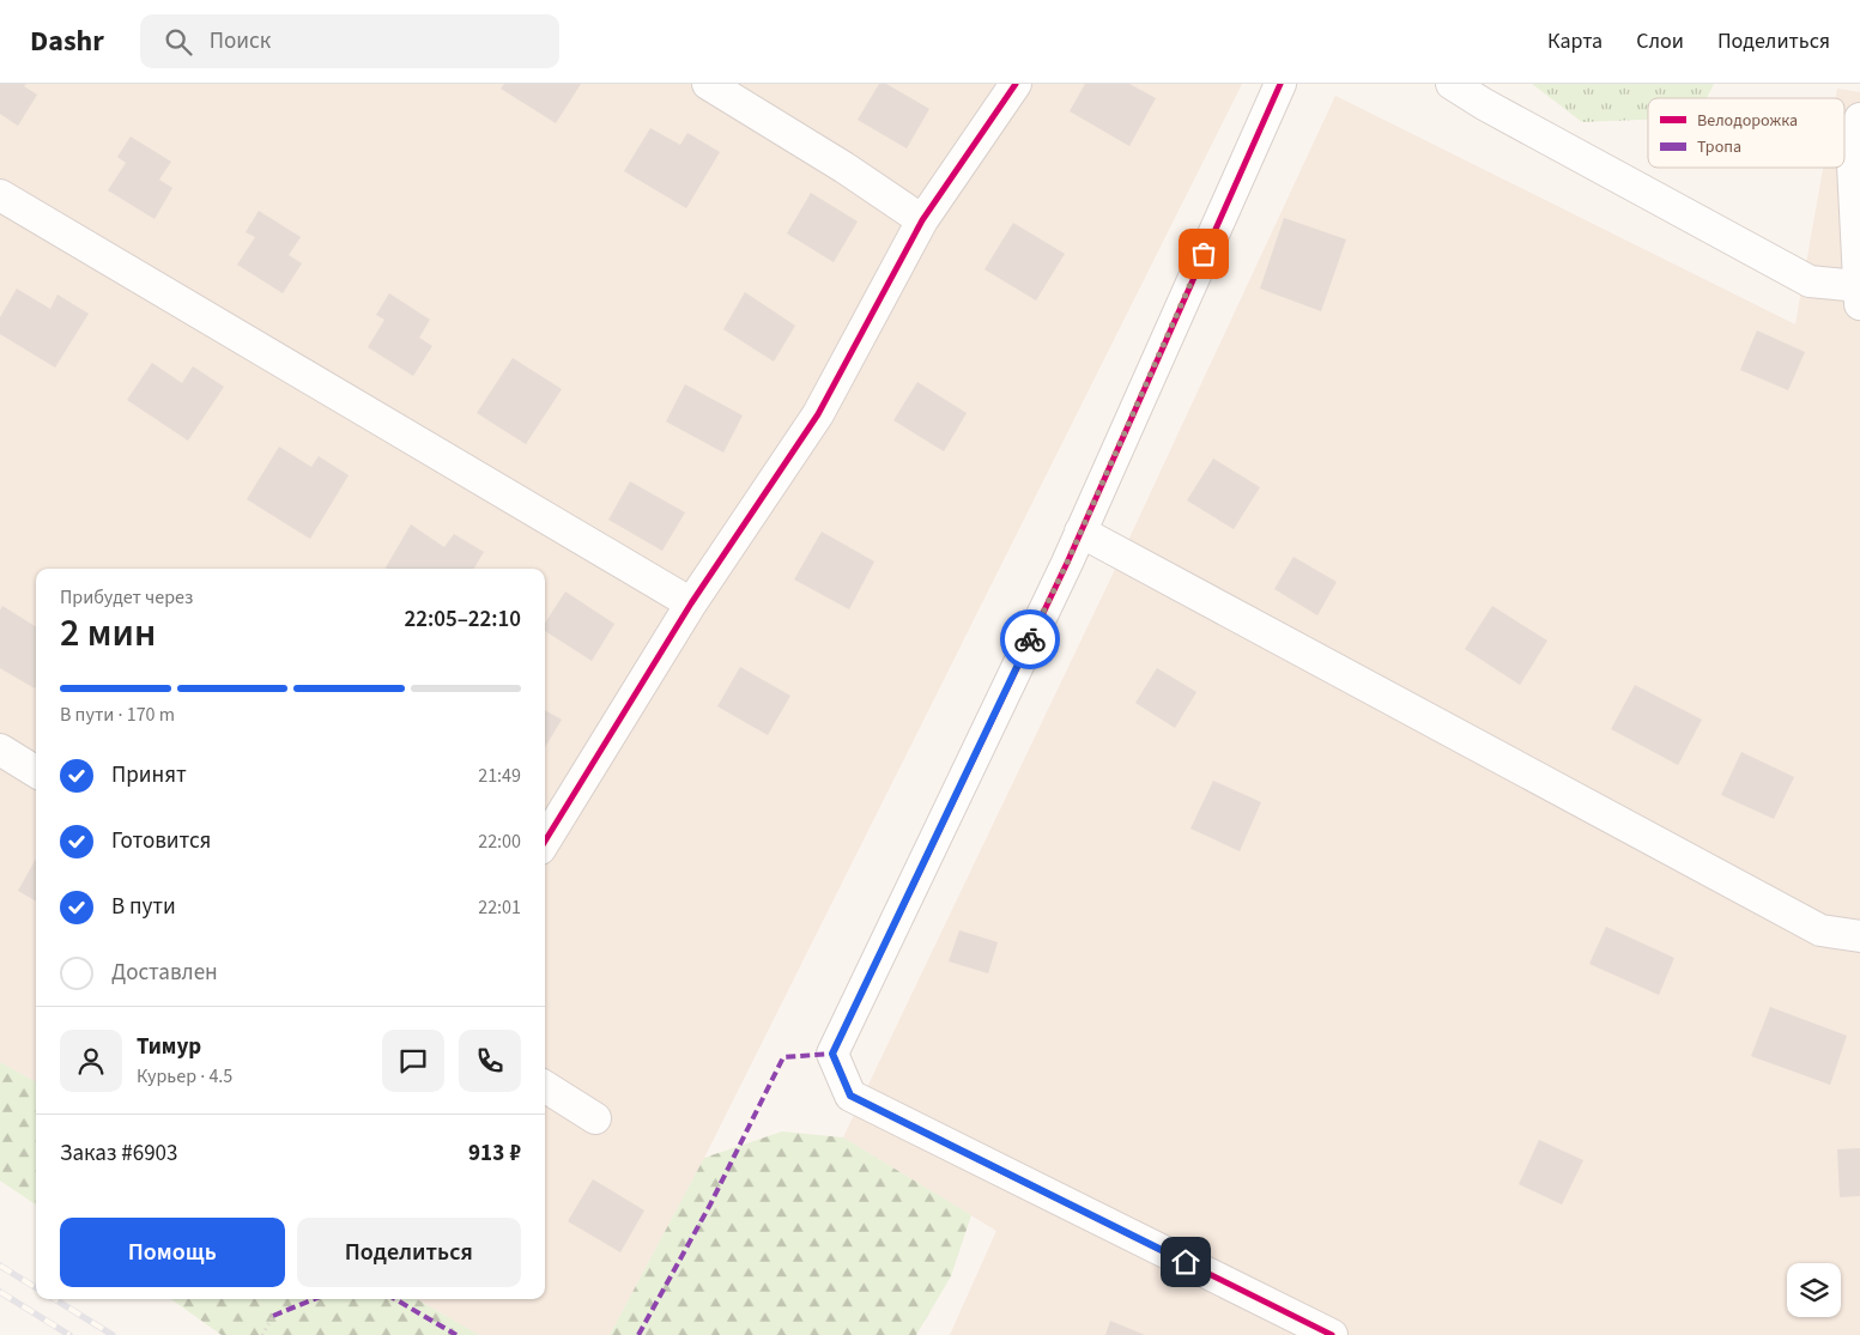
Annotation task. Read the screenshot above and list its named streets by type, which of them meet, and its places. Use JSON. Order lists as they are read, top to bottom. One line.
{"legend":["Велодорожка","Тропа"],"page":{"header":"Dashr","search":"Поиск","nav":["Карта","Слои","Поделиться"],"heading":["2 мин","Прибудет через","22:05–22:10"],"panel":["Тимур","Курьер · 4.5","Заказ #6903","913 ₽"],"bar":"В пути · 170 m","list":[["Принят","21:49"],["Готовится","22:00"],["В пути","22:01"],"Доставлен"],"buttons":["Помощь","Поделиться"]}}
